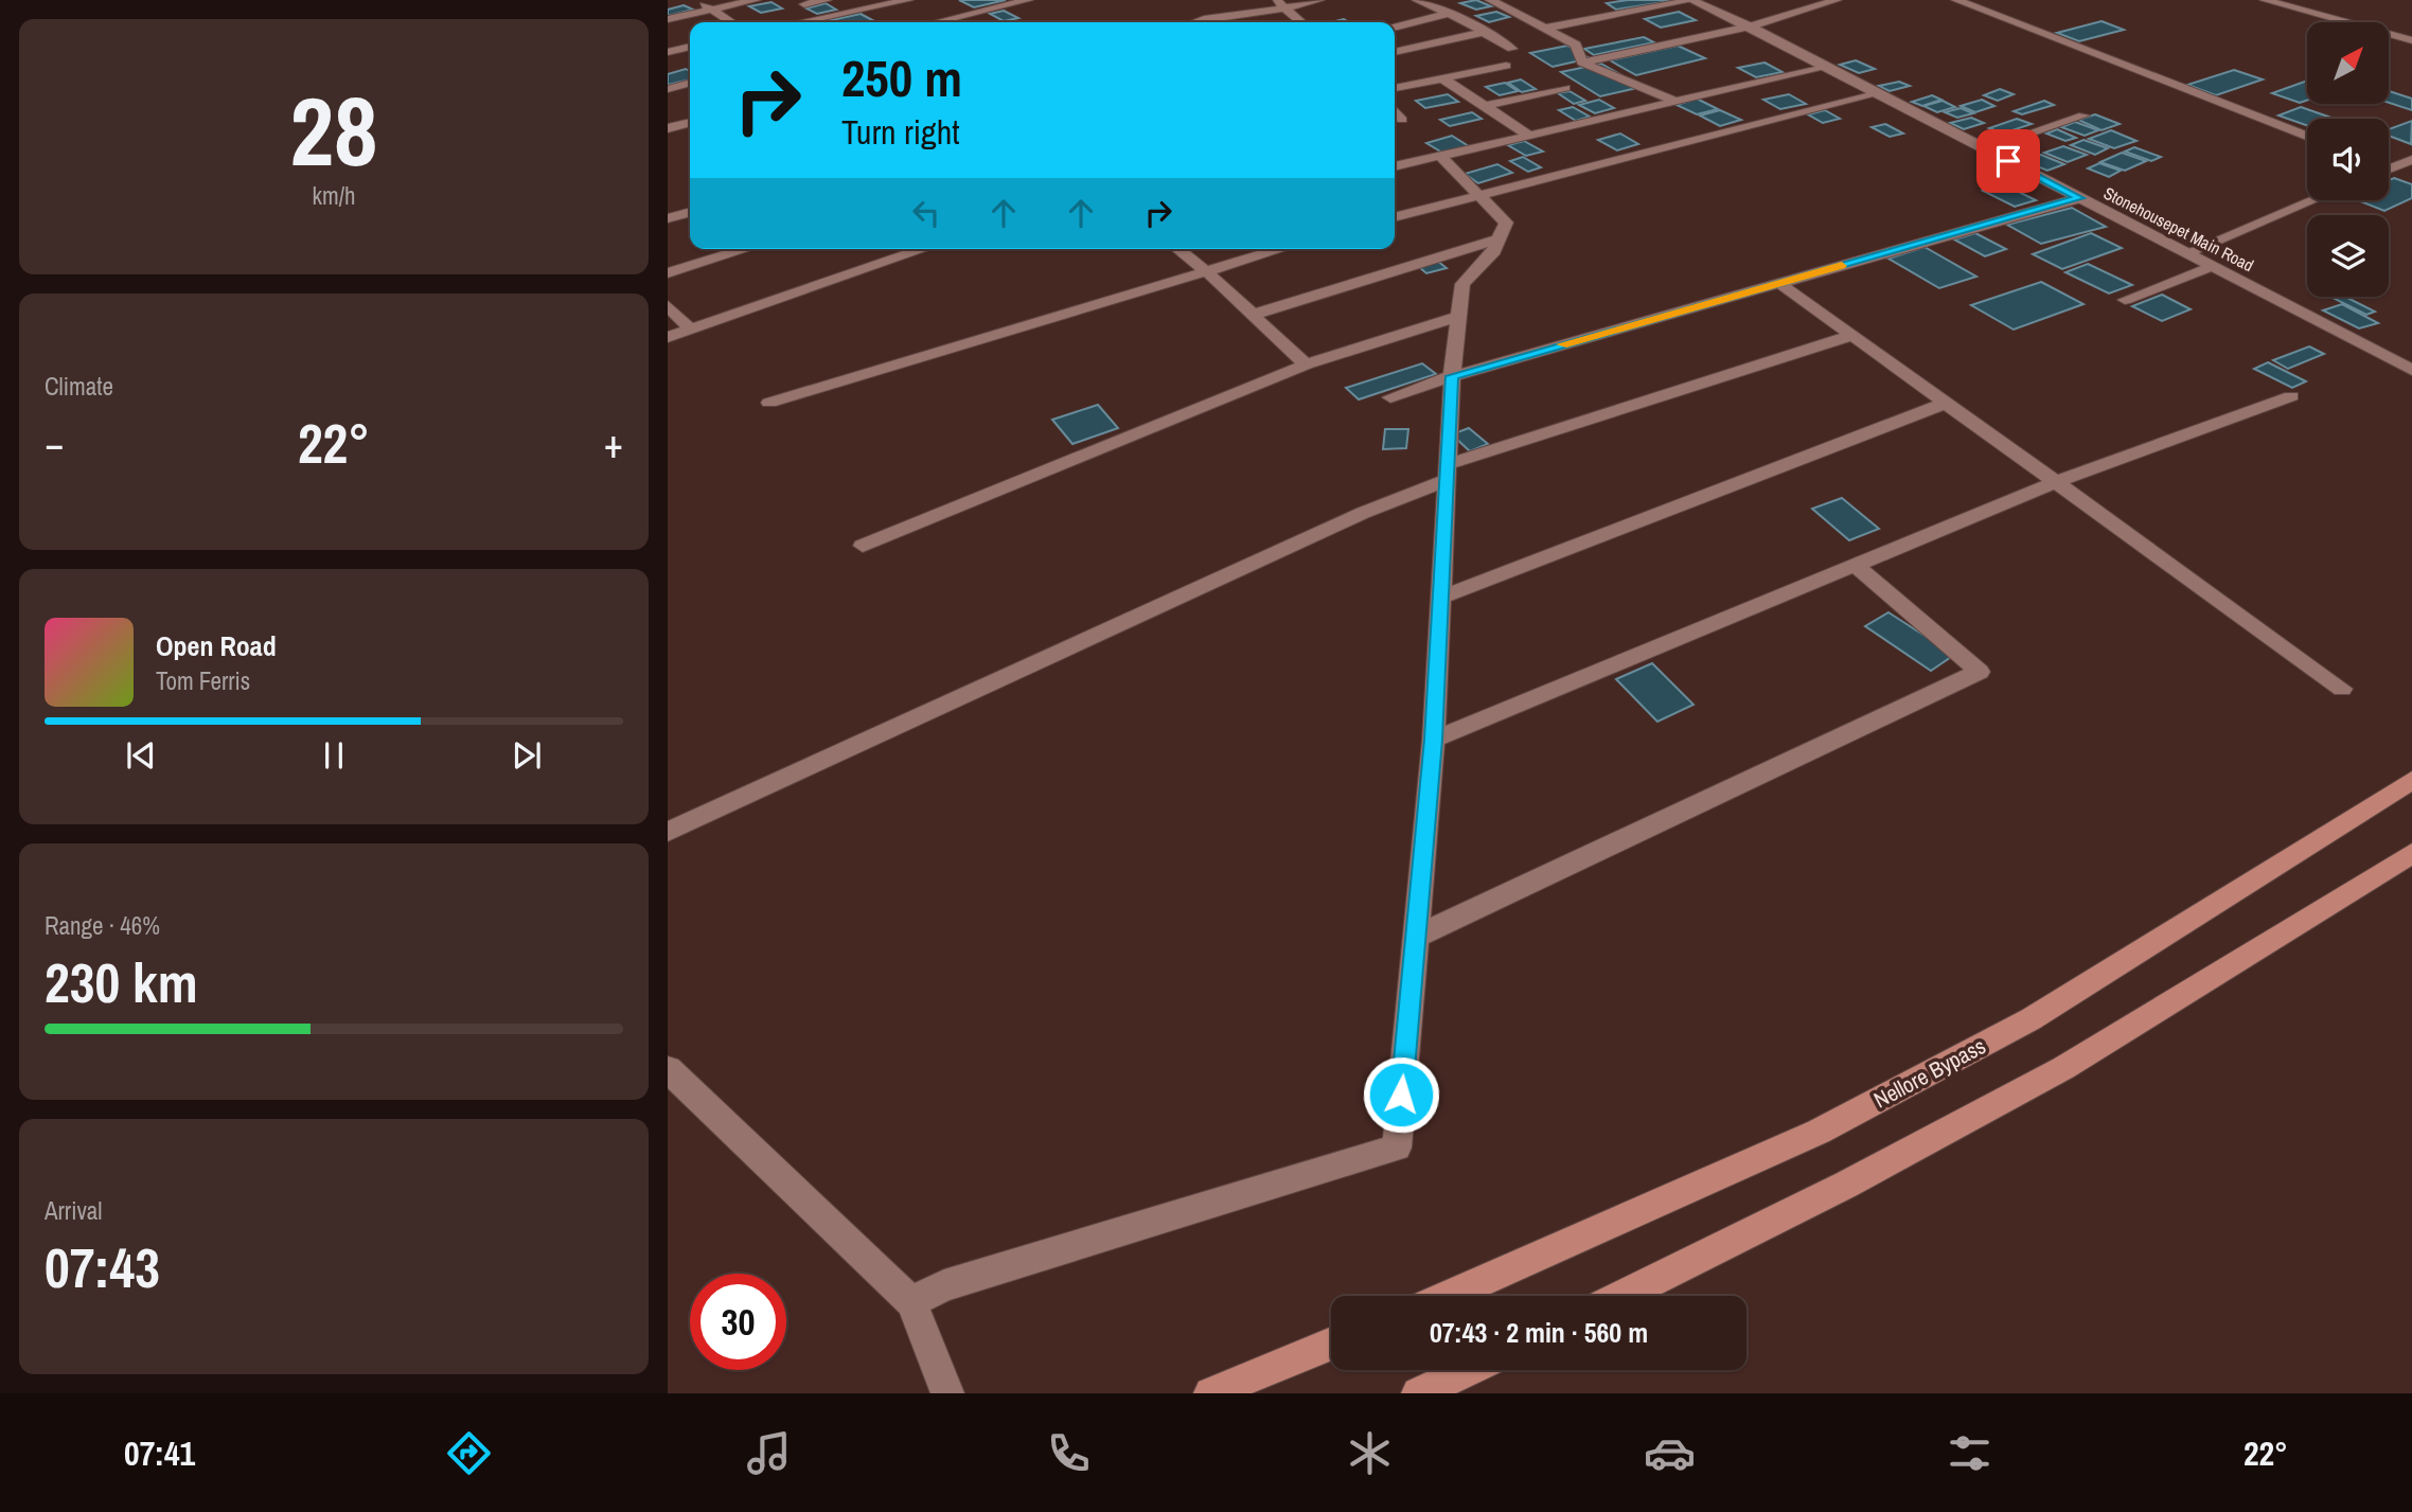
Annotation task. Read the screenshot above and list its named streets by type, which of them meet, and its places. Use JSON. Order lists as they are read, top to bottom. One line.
{"streets":{"highway":["Nellore Bypass"],"street":["Stonehousepet Main Road"]},"north":"top right","page":{"tile":[["28","km/h"],"Climate",["Range · 46%","230 km"],["Arrival","07:43"]],"turn":["250 m","Turn right"],"heat":["−","22°","+"],"song":["Open Road","Tom Ferris"],"limit":"30","trip":"07:43 · 2 min · 560 m","tabs":["07:41","22°"]}}
